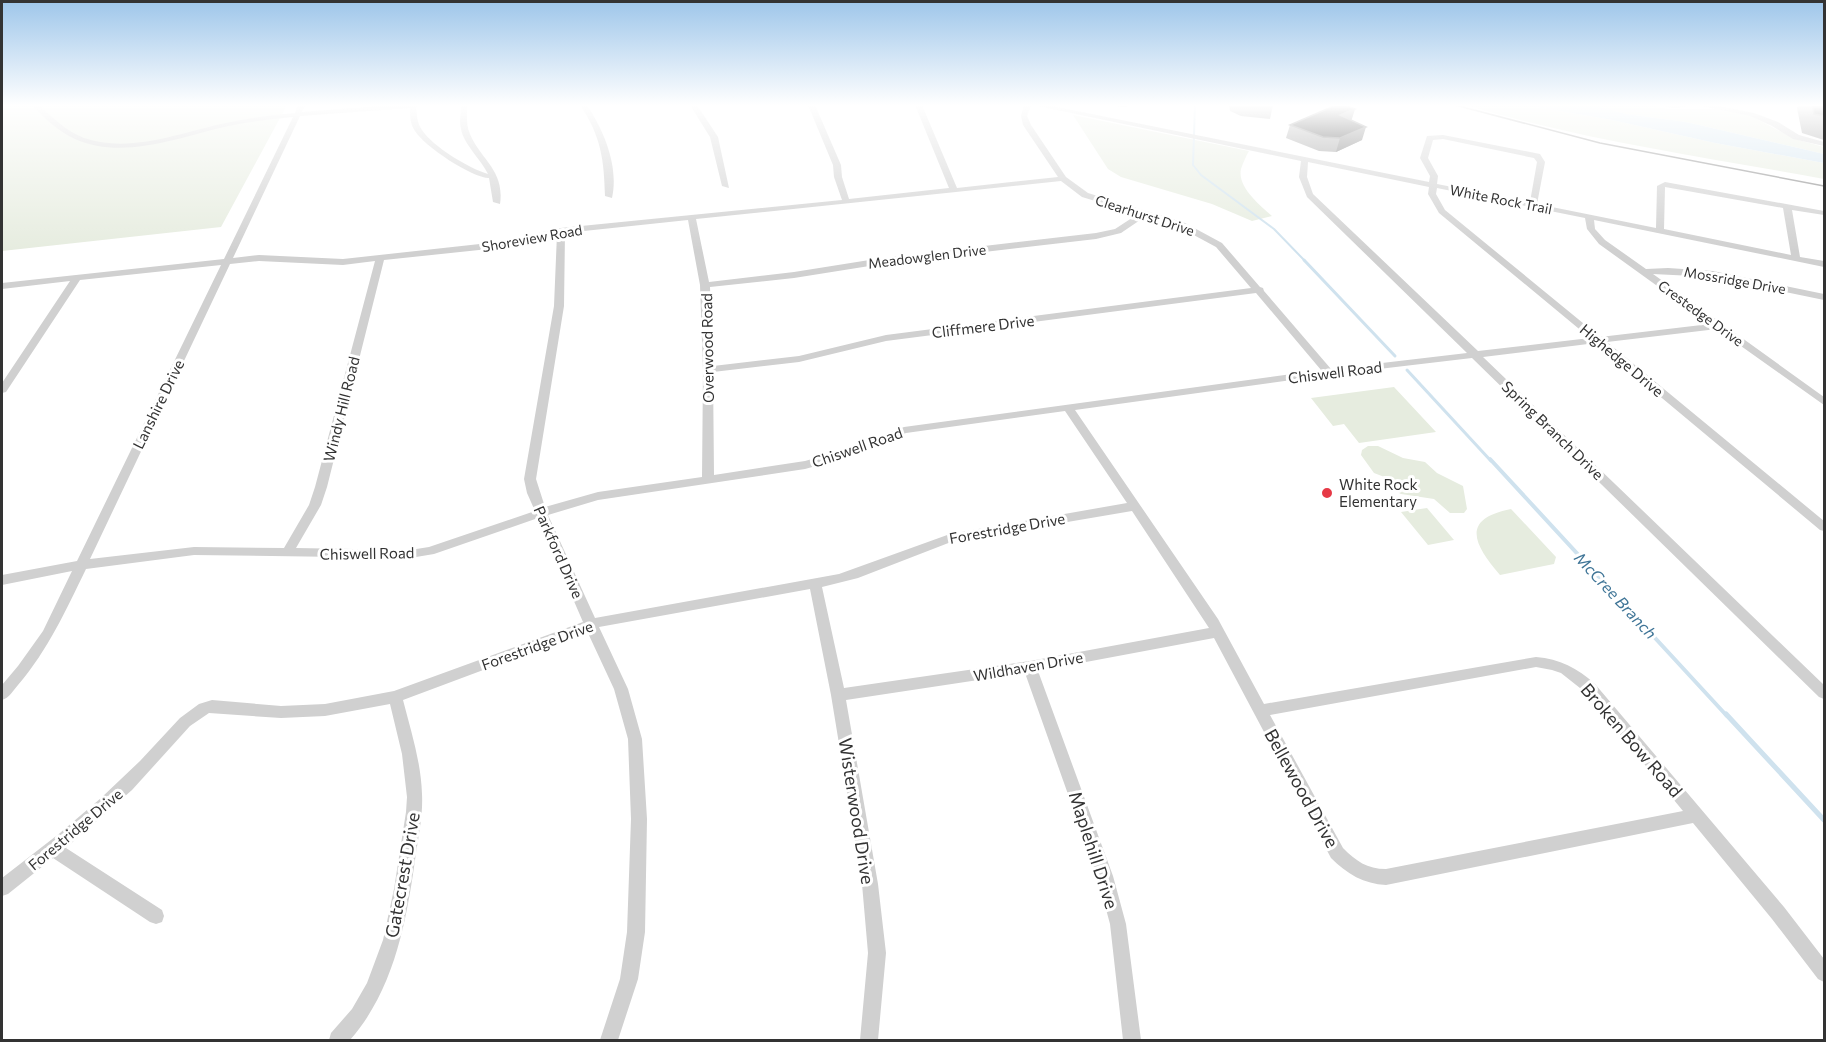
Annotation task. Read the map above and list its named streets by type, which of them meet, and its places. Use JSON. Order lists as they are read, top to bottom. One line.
{"streets":{"street":["White Rock Trail","Clearhurst Drive","Shoreview Road","Meadowglen Drive","Mossridge Drive","Crestedge Drive","Cliffmere Drive","Overwood Road","Highedge Drive","Chiswell Road","Lanshire Drive","Windy Hill Road","Spring Branch Drive","Forestridge Drive","Parkford Drive","Wildhaven Drive","Broken Bow Road","Bellewood Drive","Wisterwood Drive","Maplehill Drive","Gatecrest Drive"]},"crossings":[["White Rock Trail","Crestedge Drive"],["White Rock Trail","Highedge Drive"],["White Rock Trail","Spring Branch Drive"],["Clearhurst Drive","Shoreview Road"],["Clearhurst Drive","Meadowglen Drive"],["Clearhurst Drive","Cliffmere Drive"],["Clearhurst Drive","Chiswell Road"],["Shoreview Road","Overwood Road"],["Shoreview Road","Lanshire Drive"],["Shoreview Road","Windy Hill Road"],["Shoreview Road","Parkford Drive"],["Meadowglen Drive","Overwood Road"],["Mossridge Drive","Crestedge Drive"],["Crestedge Drive","Chiswell Road"],["Cliffmere Drive","Overwood Road"],["Overwood Road","Chiswell Road"],["Highedge Drive","Chiswell Road"],["Chiswell Road","Lanshire Drive"],["Chiswell Road","Windy Hill Road"],["Chiswell Road","Spring Branch Drive"],["Chiswell Road","Parkford Drive"],["Chiswell Road","Bellewood Drive"],["Forestridge Drive","Parkford Drive"],["Forestridge Drive","Bellewood Drive"],["Forestridge Drive","Wisterwood Drive"],["Forestridge Drive","Gatecrest Drive"],["Wildhaven Drive","Bellewood Drive"],["Wildhaven Drive","Wisterwood Drive"],["Wildhaven Drive","Maplehill Drive"],["Broken Bow Road","Bellewood Drive"]],"water":["McCree Branch"],"places":["White Rock Elementary"]}
